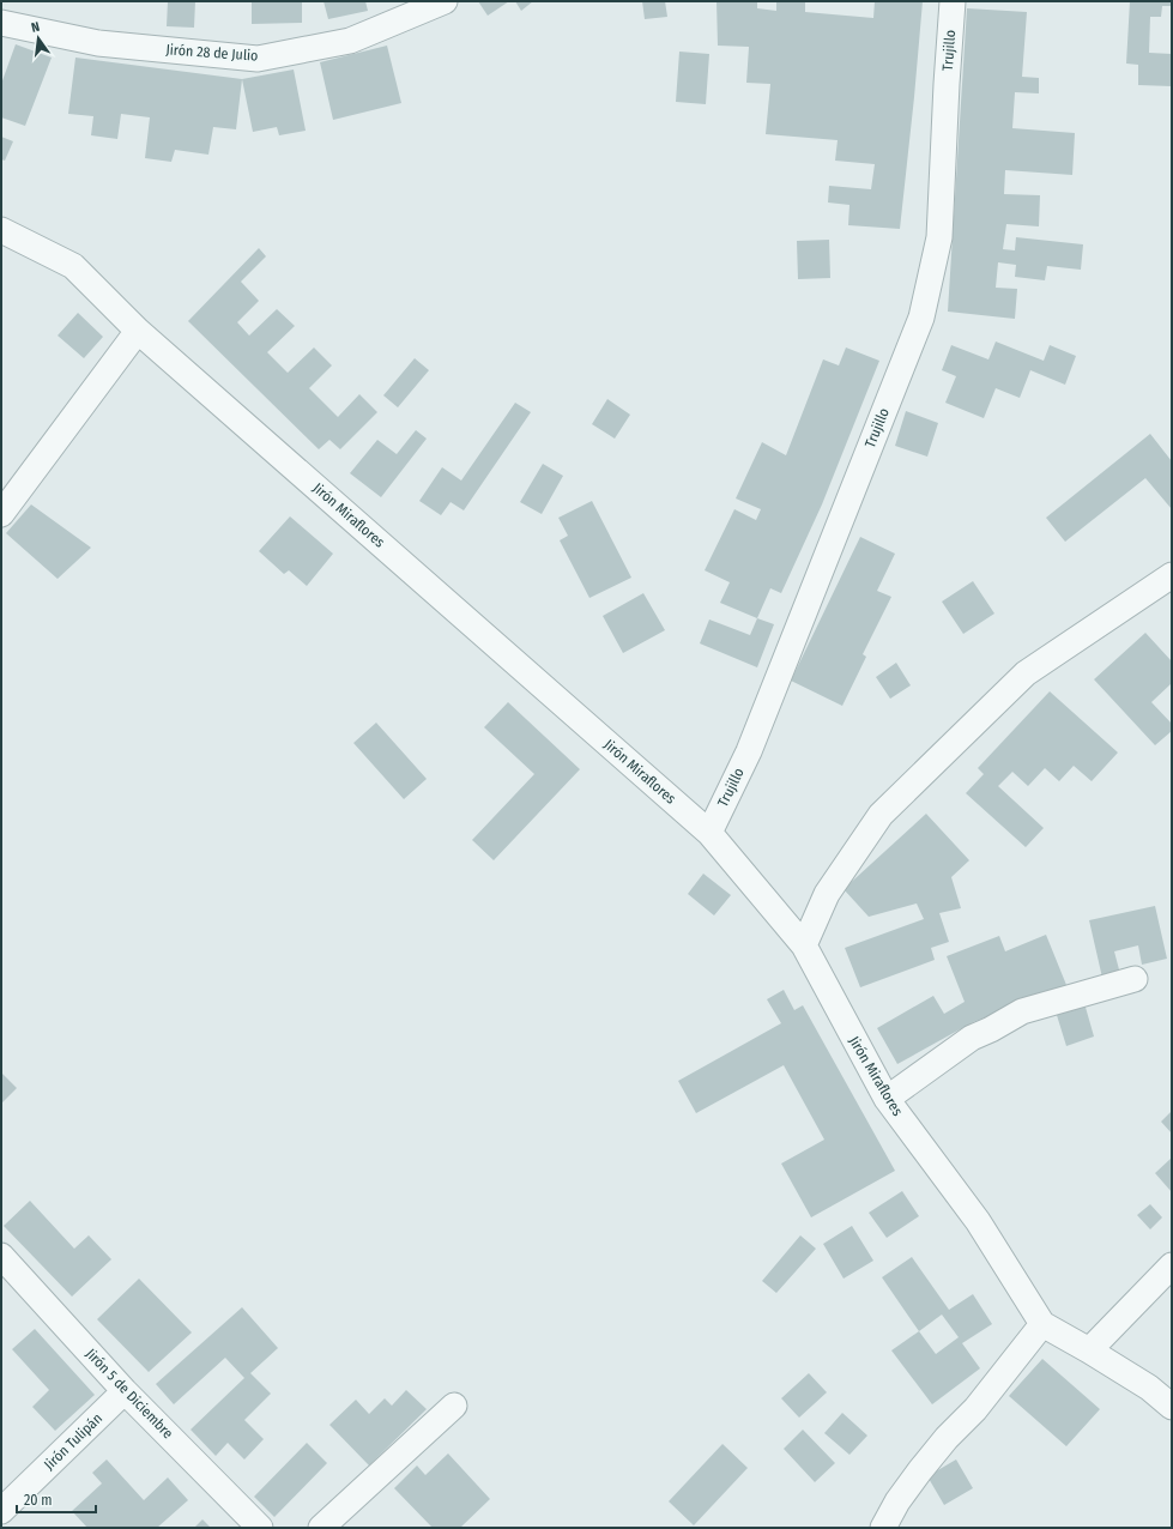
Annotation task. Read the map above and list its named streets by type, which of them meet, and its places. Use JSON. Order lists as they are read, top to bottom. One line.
{"streets":{"street":["Trujillo","Jirón 28 de Julio","Jirón Miraflores","Jirón 5 de Diciembre","Jirón Tulipán"]},"crossings":[["Trujillo","Jirón Miraflores"],["Jirón 5 de Diciembre","Jirón Tulipán"]],"scale_bar":"20 m","north":"top"}
